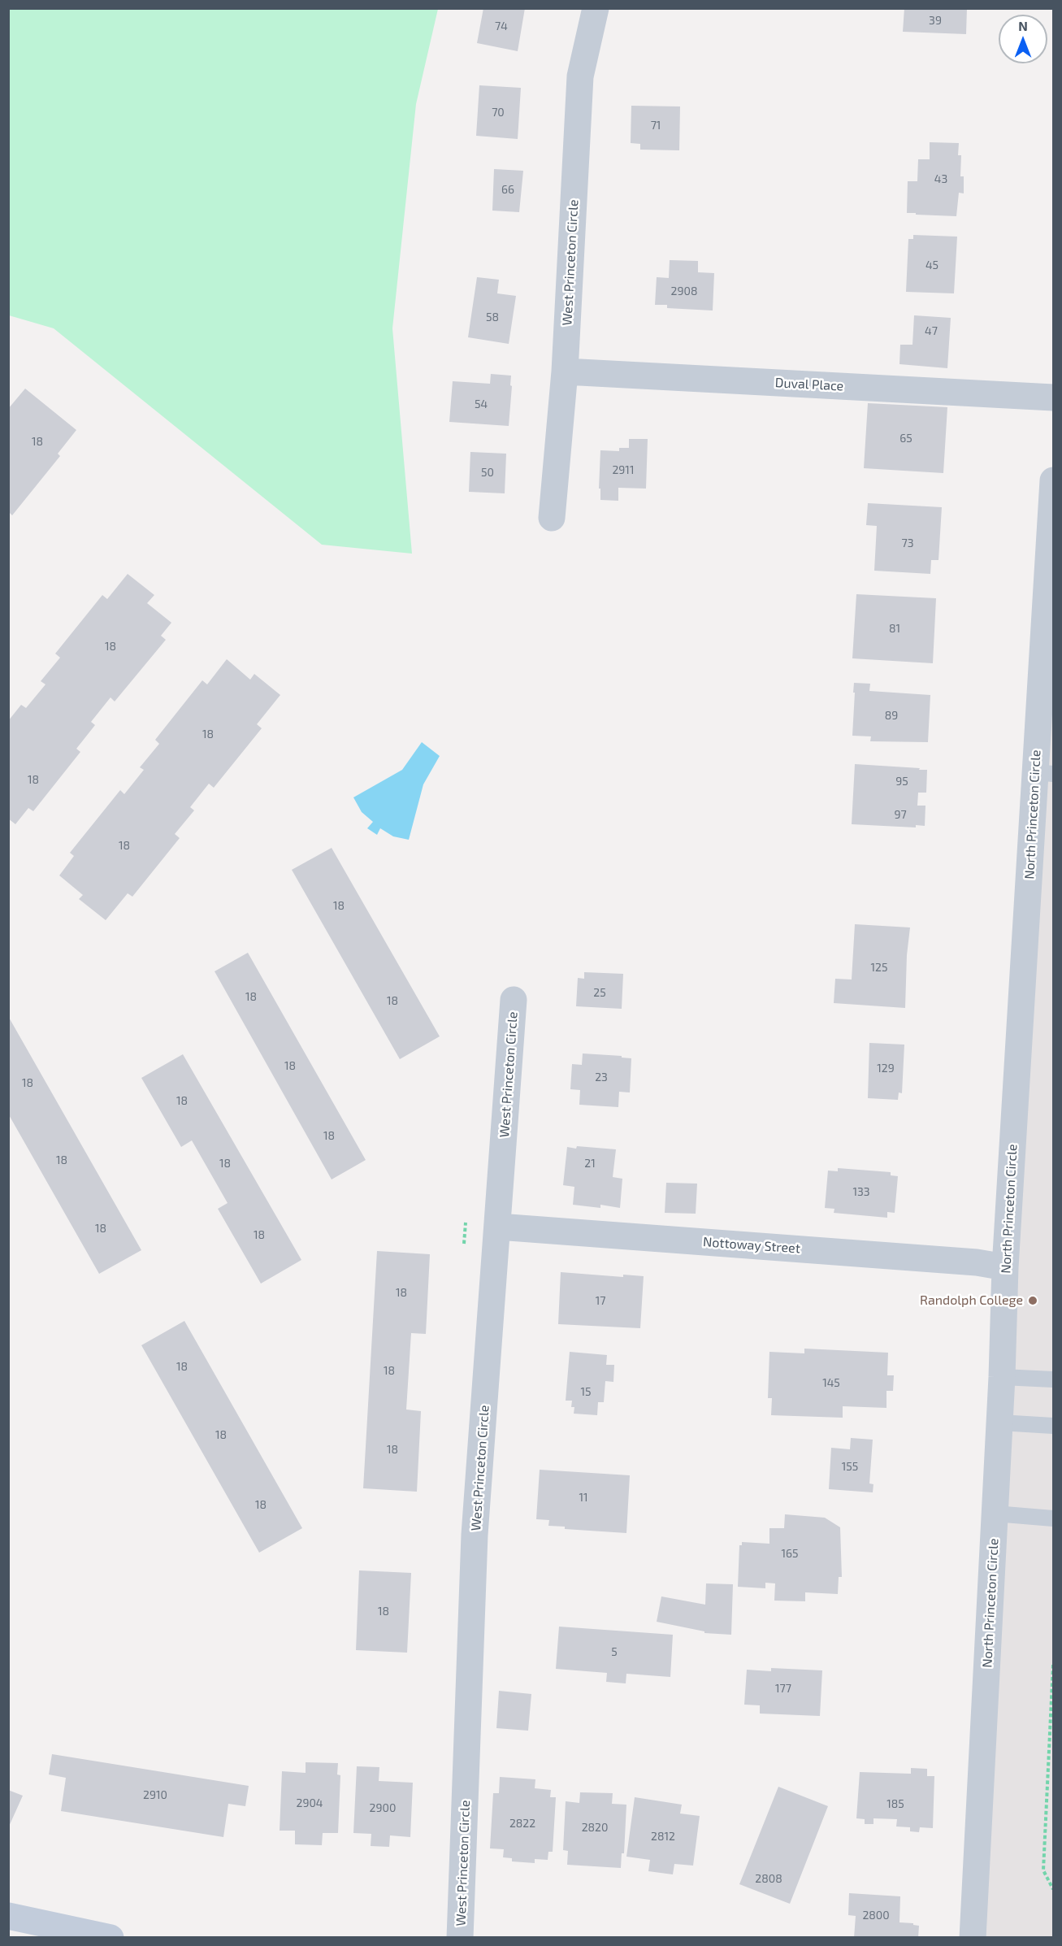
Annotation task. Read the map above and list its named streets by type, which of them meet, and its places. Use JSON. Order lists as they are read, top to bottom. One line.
{"streets":{"street":["West Princeton Circle","Duval Place","North Princeton Circle","Nottoway Street"]},"crossings":[["West Princeton Circle","Duval Place"],["West Princeton Circle","Nottoway Street"],["North Princeton Circle","Nottoway Street"]],"places":["Randolph College"],"house_numbers":["39","74","70","71","43","66","45","2908","58","47","54","65","18","2911","50","73","81","18","89","18","18","95","97","18","18","125","25","18","18","18","129","23","18","18","18","18","18","21","133","18","18","18","17","18","18","145","15","18","18","155","11","18","165","18","5","177","2910","2904","185","2900","2822","2820","2812","2808","2800"],"north":"top"}
